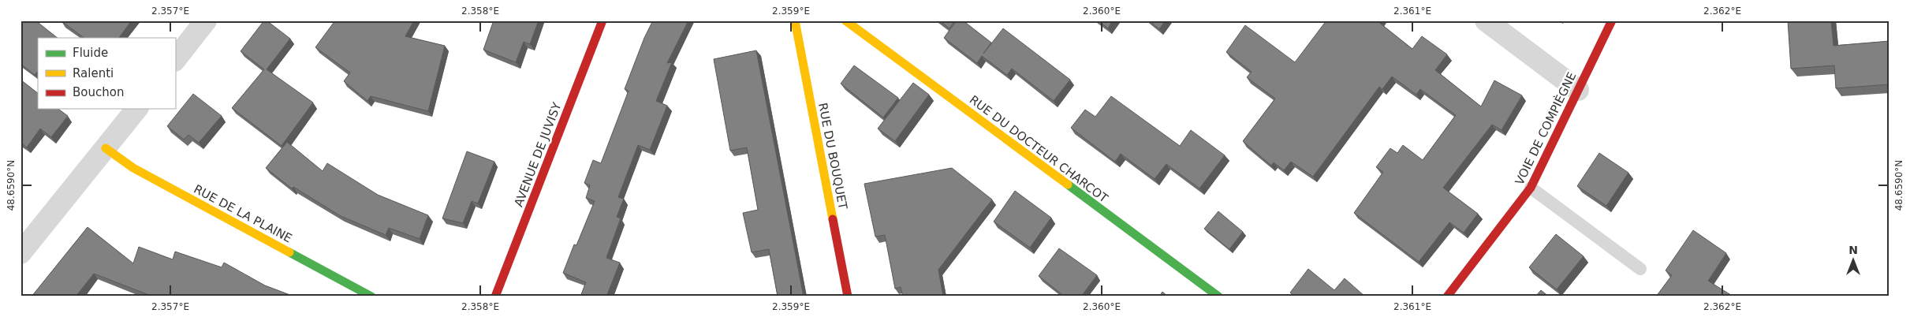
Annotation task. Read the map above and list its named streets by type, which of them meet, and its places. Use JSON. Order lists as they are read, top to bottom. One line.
{"streets":{"street":["VOIE DE COMPIÈGNE","RUE DU DOCTEUR CHARCOT","AVENUE DE JUVISY","RUE DU BOUQUET","RUE DE LA PLAINE"]},"legend":["Fluide","Ralenti","Bouchon"],"north":"top","coordinates":["2.357°E","2.358°E","2.359°E","2.360°E","2.361°E","2.362°E","48.6590°N"]}
